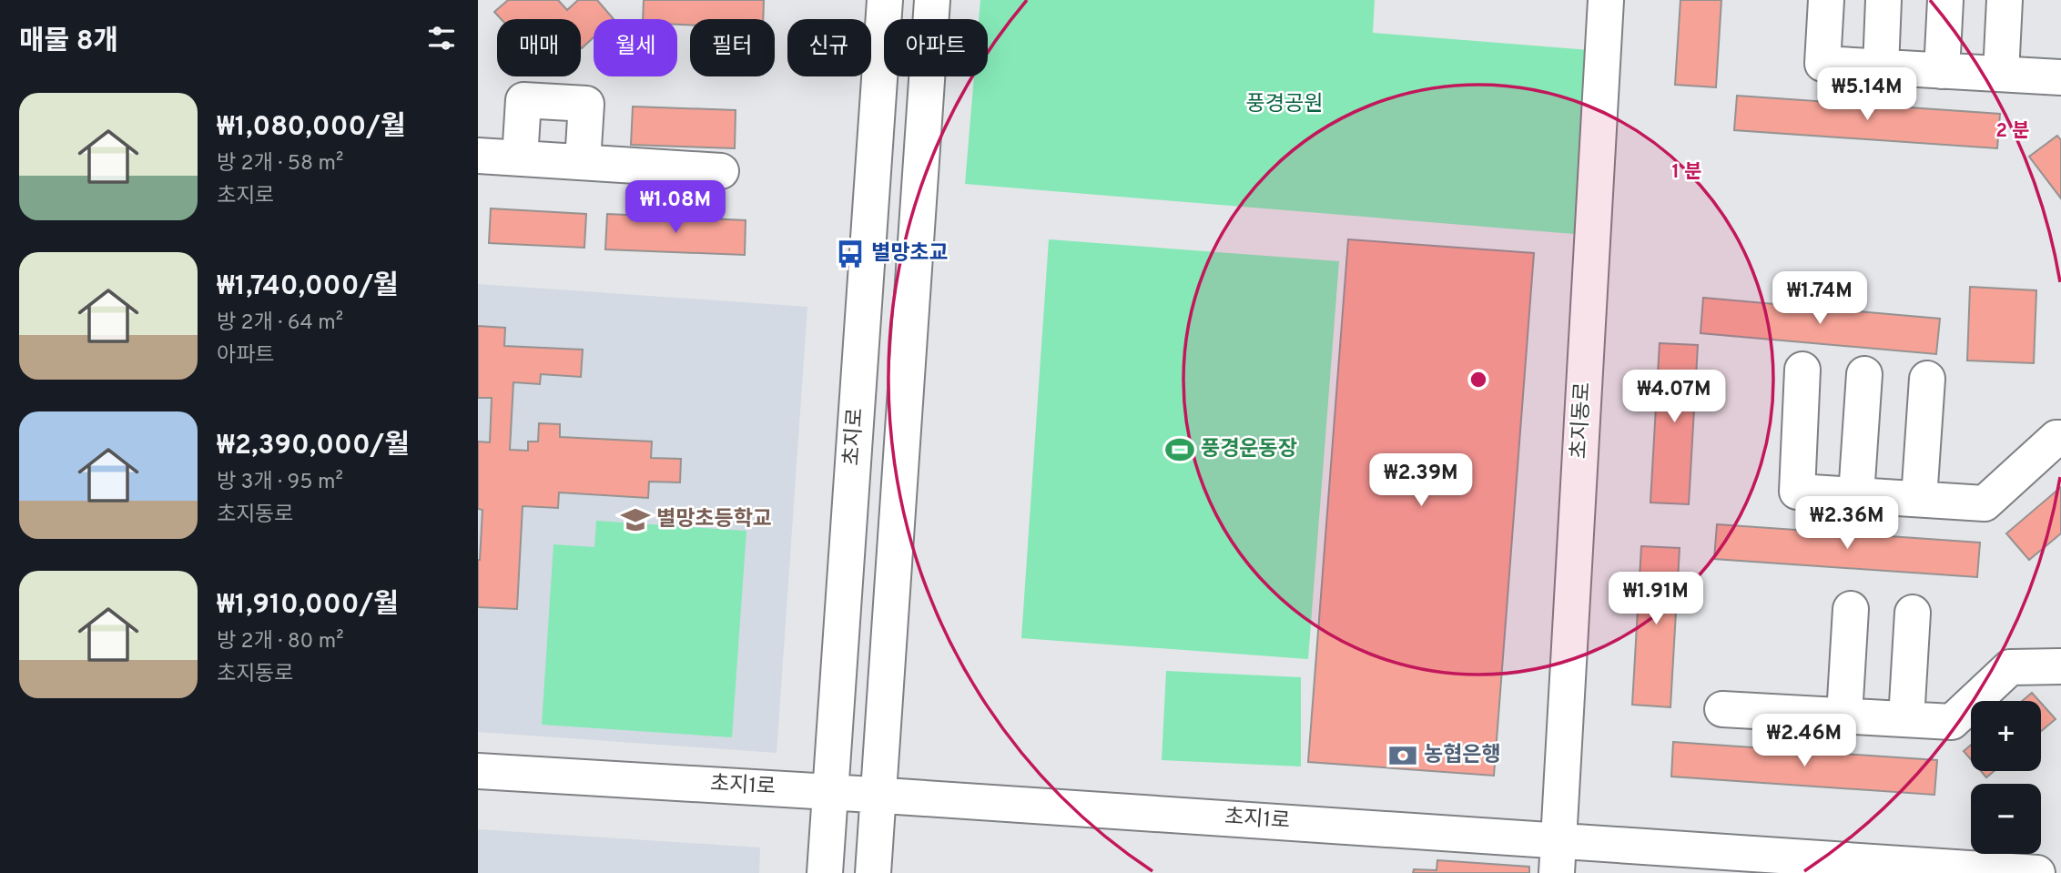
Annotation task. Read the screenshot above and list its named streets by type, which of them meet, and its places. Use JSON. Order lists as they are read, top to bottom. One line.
{"streets":{"street":["초지동로","초지로","초지1로"]},"crossings":[["초지동로","초지1로"],["초지로","초지1로"]],"parks":["풍경공원"],"places":{"bus stop":["별망초교"],"sports":["풍경운동장"],"school or university":["별망초등학교"],"bank":["농협은행"]},"page":{"heading":"매물 8개","chip":["매매","월세","필터","신규","아파트"],"price":["₩5.14M","₩1.08M","₩1.74M","₩4.07M","₩2.39M","₩2.36M","₩1.91M","₩2.46M"],"list":[{"name":"₩1,080,000/월","note":"방 2개 · 58 m² · 초지로"},{"name":"₩1,740,000/월","note":"방 2개 · 64 m² · 아파트"},{"name":"₩2,390,000/월","note":"방 3개 · 95 m² · 초지동로"},{"name":"₩1,910,000/월","note":"방 2개 · 80 m² · 초지동로"}],"map_buttons":["+","−"]},"rings":["2 분","1 분"]}
